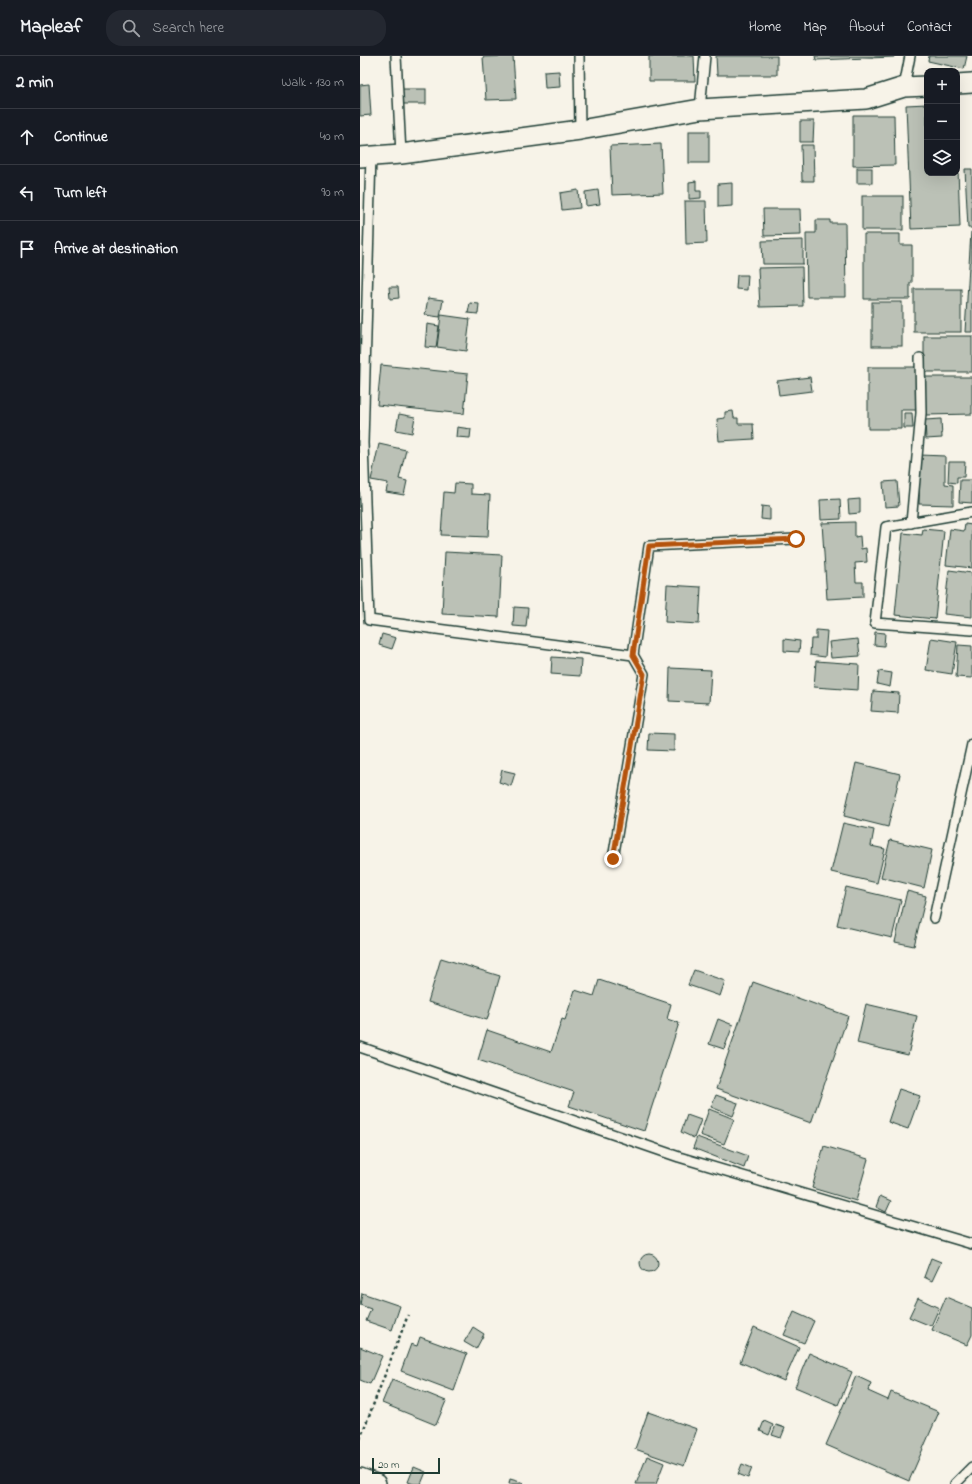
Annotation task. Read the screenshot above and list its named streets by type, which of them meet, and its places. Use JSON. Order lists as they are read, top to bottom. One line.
{"scale_bar":"20 m","page":{"header":"Mapleaf","search":"Search here","nav":["Home","Map","About","Contact"],"heading":["2 min","Walk · 130 m"],"map_buttons":["+","−"],"list":[["Continue","40 m"],["Turn left","90 m"],"Arrive at destination"],"scale":"20 m"}}
